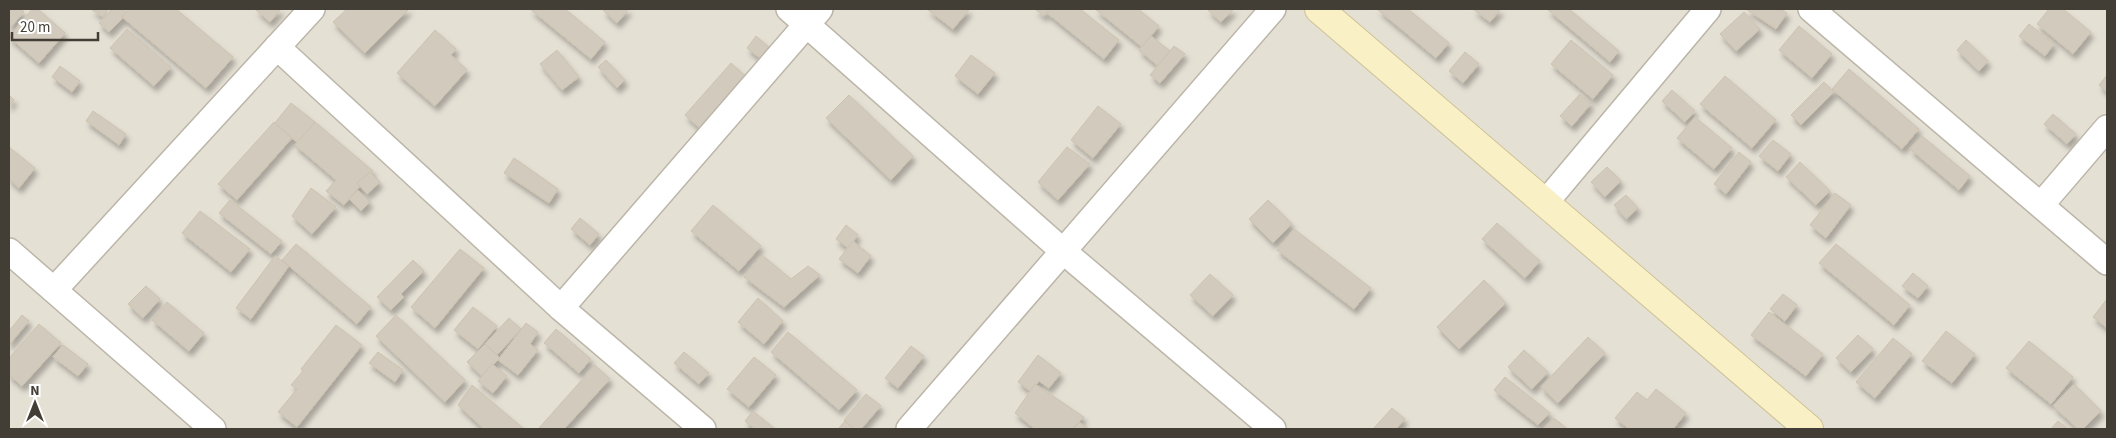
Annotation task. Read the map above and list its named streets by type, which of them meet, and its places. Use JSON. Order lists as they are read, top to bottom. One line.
{"scale_bar":"20 m","north":"top"}
